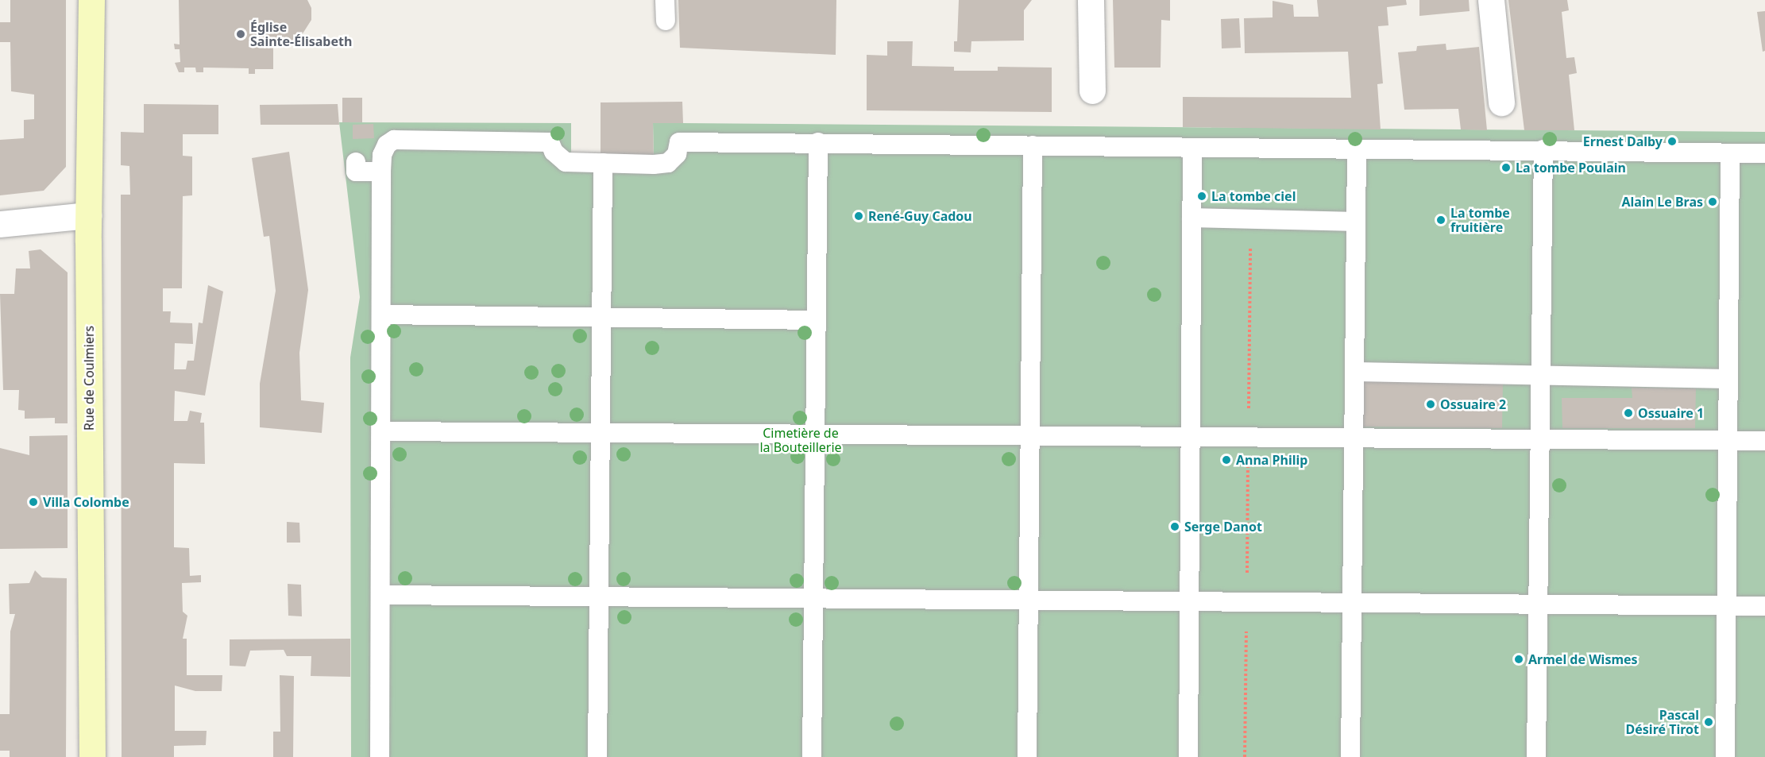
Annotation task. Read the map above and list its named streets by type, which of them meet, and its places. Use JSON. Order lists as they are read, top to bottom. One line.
{"streets":{"street":["Rue de Coulmiers"]},"parks":["Cimetière de la Bouteillerie"],"places":["Église Sainte-Élisabeth","Ernest Dalby","La tombe Poulain","La tombe ciel","Alain Le Bras","René-Guy Cadou","La tombe fruitière","Ossuaire 2","Ossuaire 1","Anna Philip","Villa Colombe","Serge Danot","Armel de Wismes","Pascal Désiré Tirot"]}
